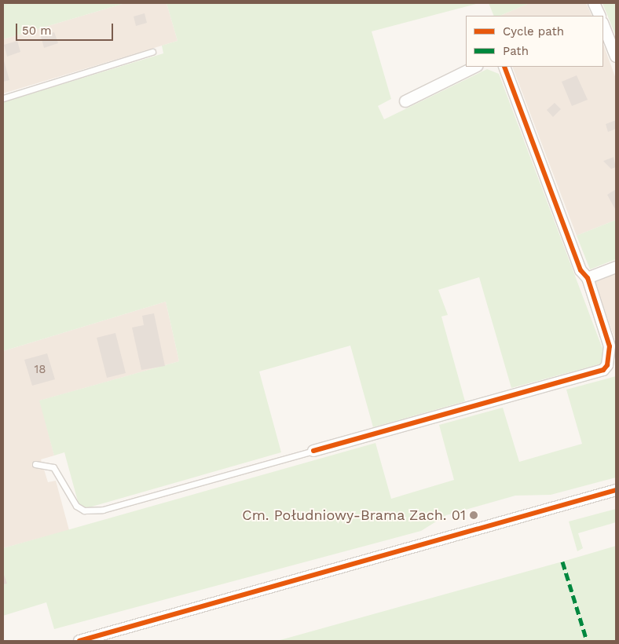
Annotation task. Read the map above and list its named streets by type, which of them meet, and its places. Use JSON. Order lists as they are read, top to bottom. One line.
{"places":["Cm. Południowy-Brama Zach. 01"],"house_numbers":["18"],"legend":["Cycle path","Path"],"scale_bar":"50 m"}
